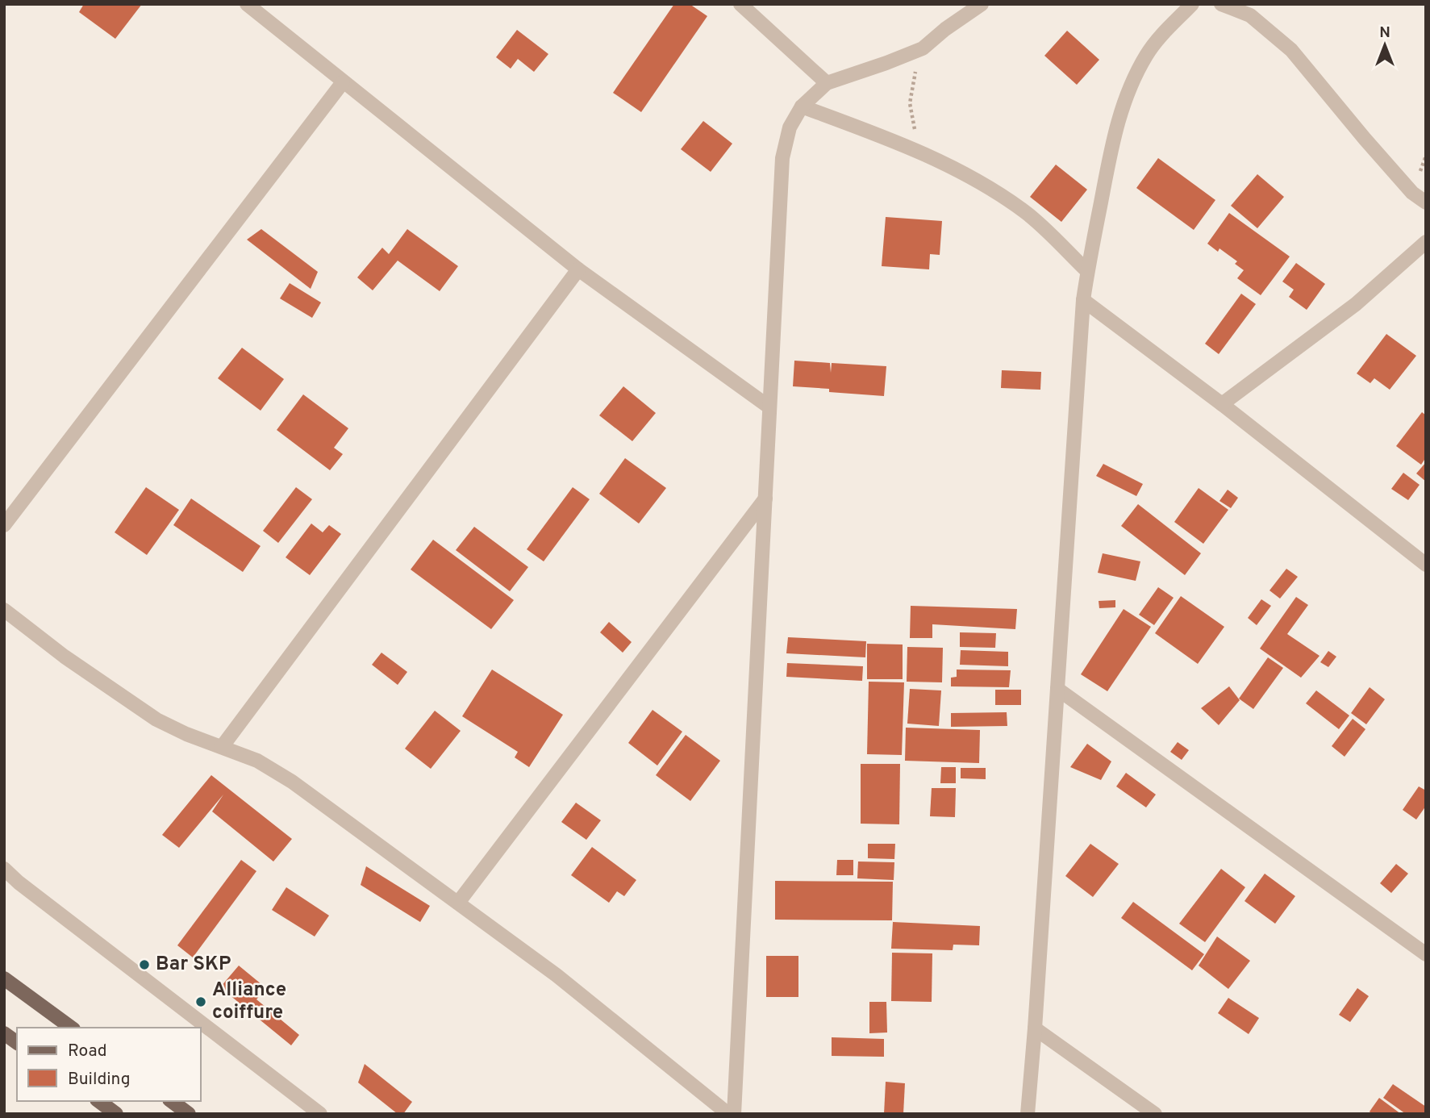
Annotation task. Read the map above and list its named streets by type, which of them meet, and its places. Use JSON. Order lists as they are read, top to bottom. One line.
{"places":["Bar SKP","Alliance coiffure"],"legend":["Road","Building"],"north":"top"}
